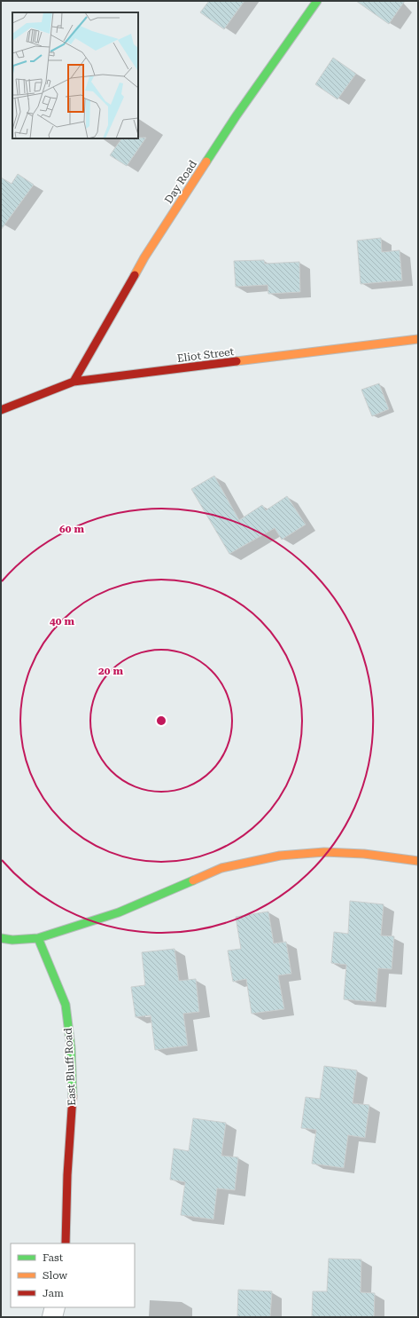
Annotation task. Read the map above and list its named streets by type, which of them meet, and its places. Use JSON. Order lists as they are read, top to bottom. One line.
{"streets":{"street":["Day Road","Eliot Street","East Bluff Road"]},"crossings":[["Day Road","Eliot Street"]],"legend":["Fast","Slow","Jam"],"rings":["60 m","40 m","20 m"]}
